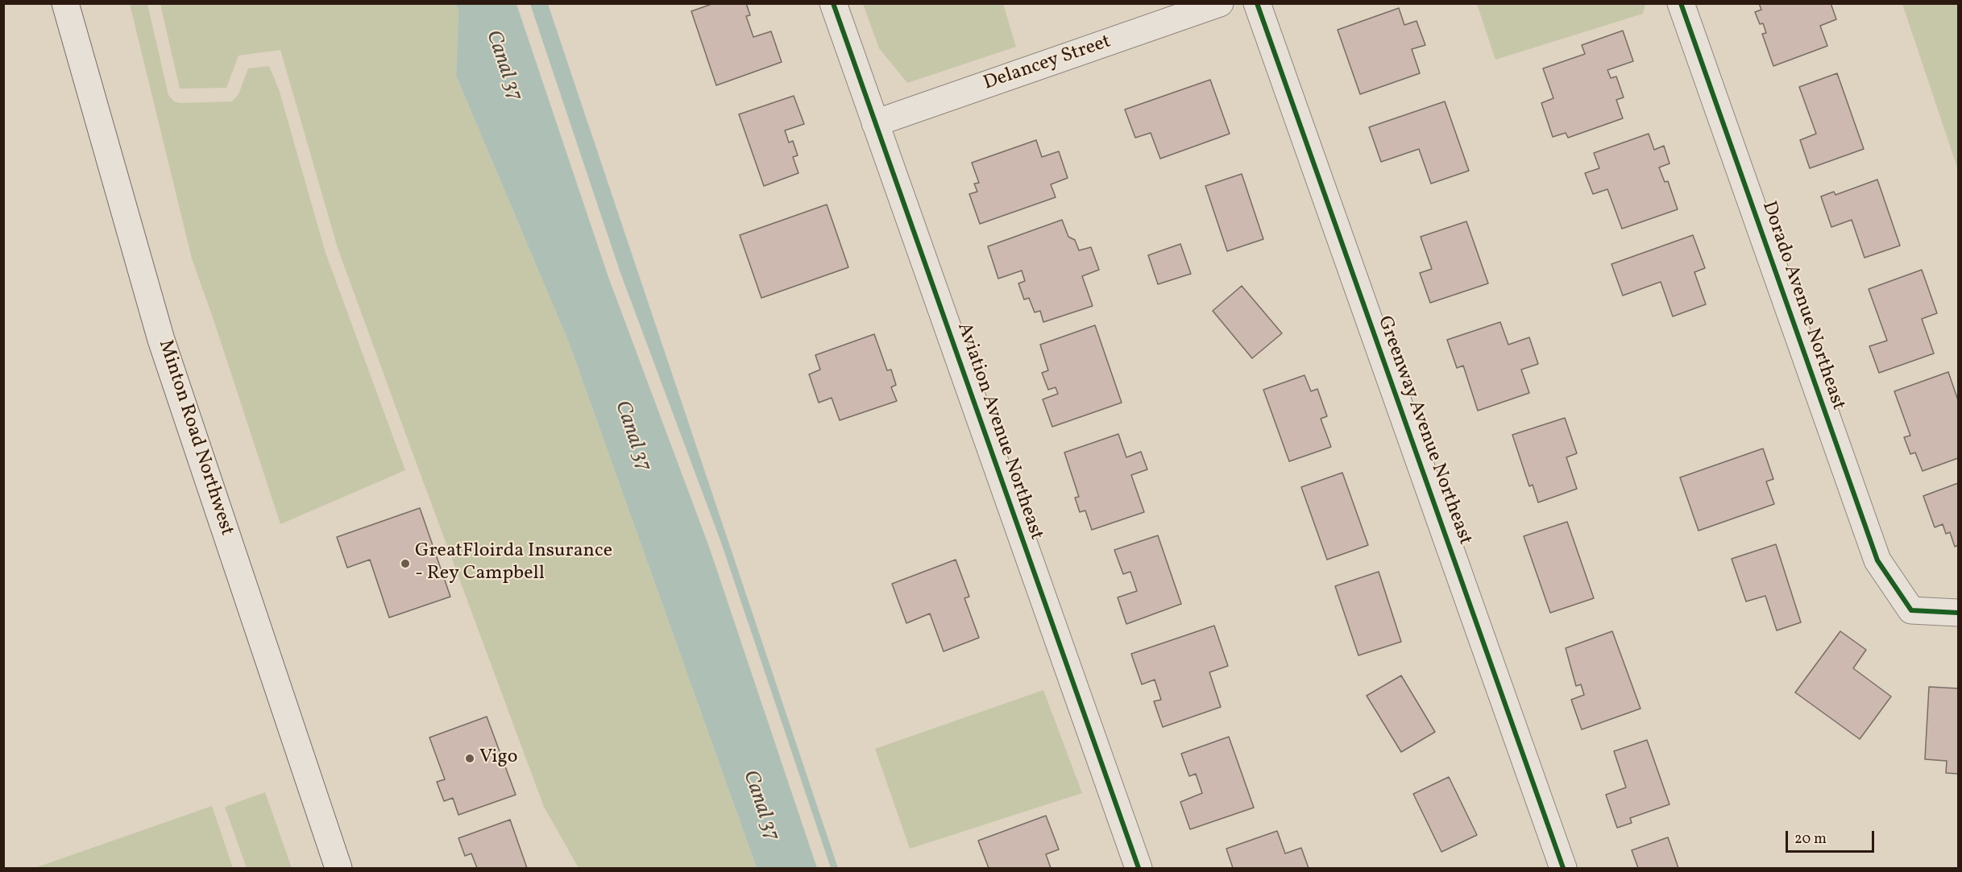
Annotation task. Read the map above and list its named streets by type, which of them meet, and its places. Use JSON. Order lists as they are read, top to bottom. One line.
{"streets":{"street":["Delancey Street","Dorado Avenue Northeast","Greenway Avenue Northeast","Aviation Avenue Northeast","Minton Road Northwest"]},"crossings":[["Delancey Street","Aviation Avenue Northeast"]],"water":["Canal 37"],"places":["GreatFloirda Insurance - Rey Campbell","Vigo"],"scale_bar":"20 m"}
